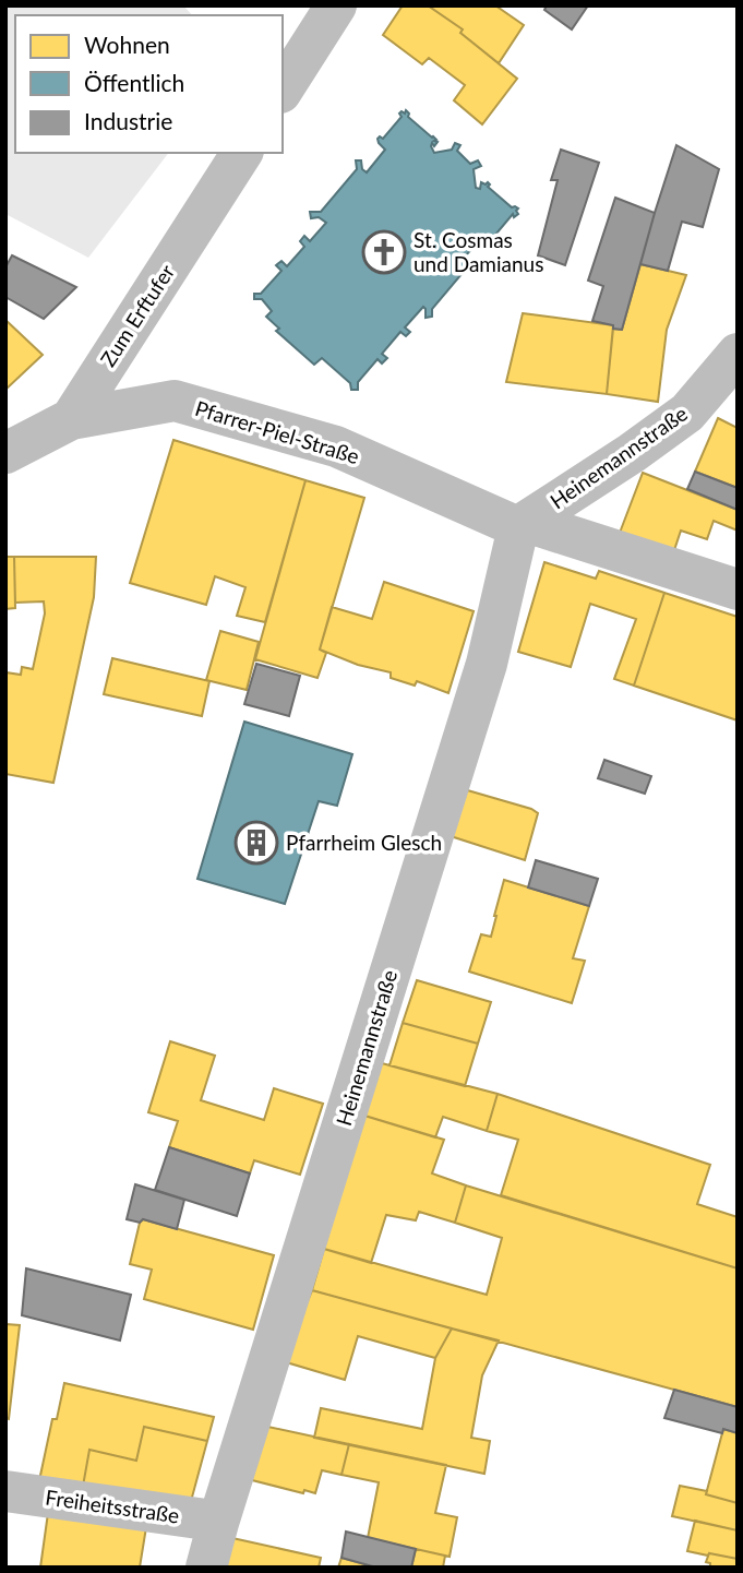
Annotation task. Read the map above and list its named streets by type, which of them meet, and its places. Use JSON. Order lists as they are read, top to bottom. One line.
{"streets":{"street":["Zum Erftufer","Pfarrer-Piel-Straße","Heinemannstraße","Freiheitsstraße"]},"crossings":[["Zum Erftufer","Pfarrer-Piel-Straße"],["Pfarrer-Piel-Straße","Heinemannstraße"],["Heinemannstraße","Freiheitsstraße"]],"places":{"church":["St. Cosmas und Damianus"],"building":["Pfarrheim Glesch"]},"legend":["Wohnen","Öffentlich","Industrie"]}
